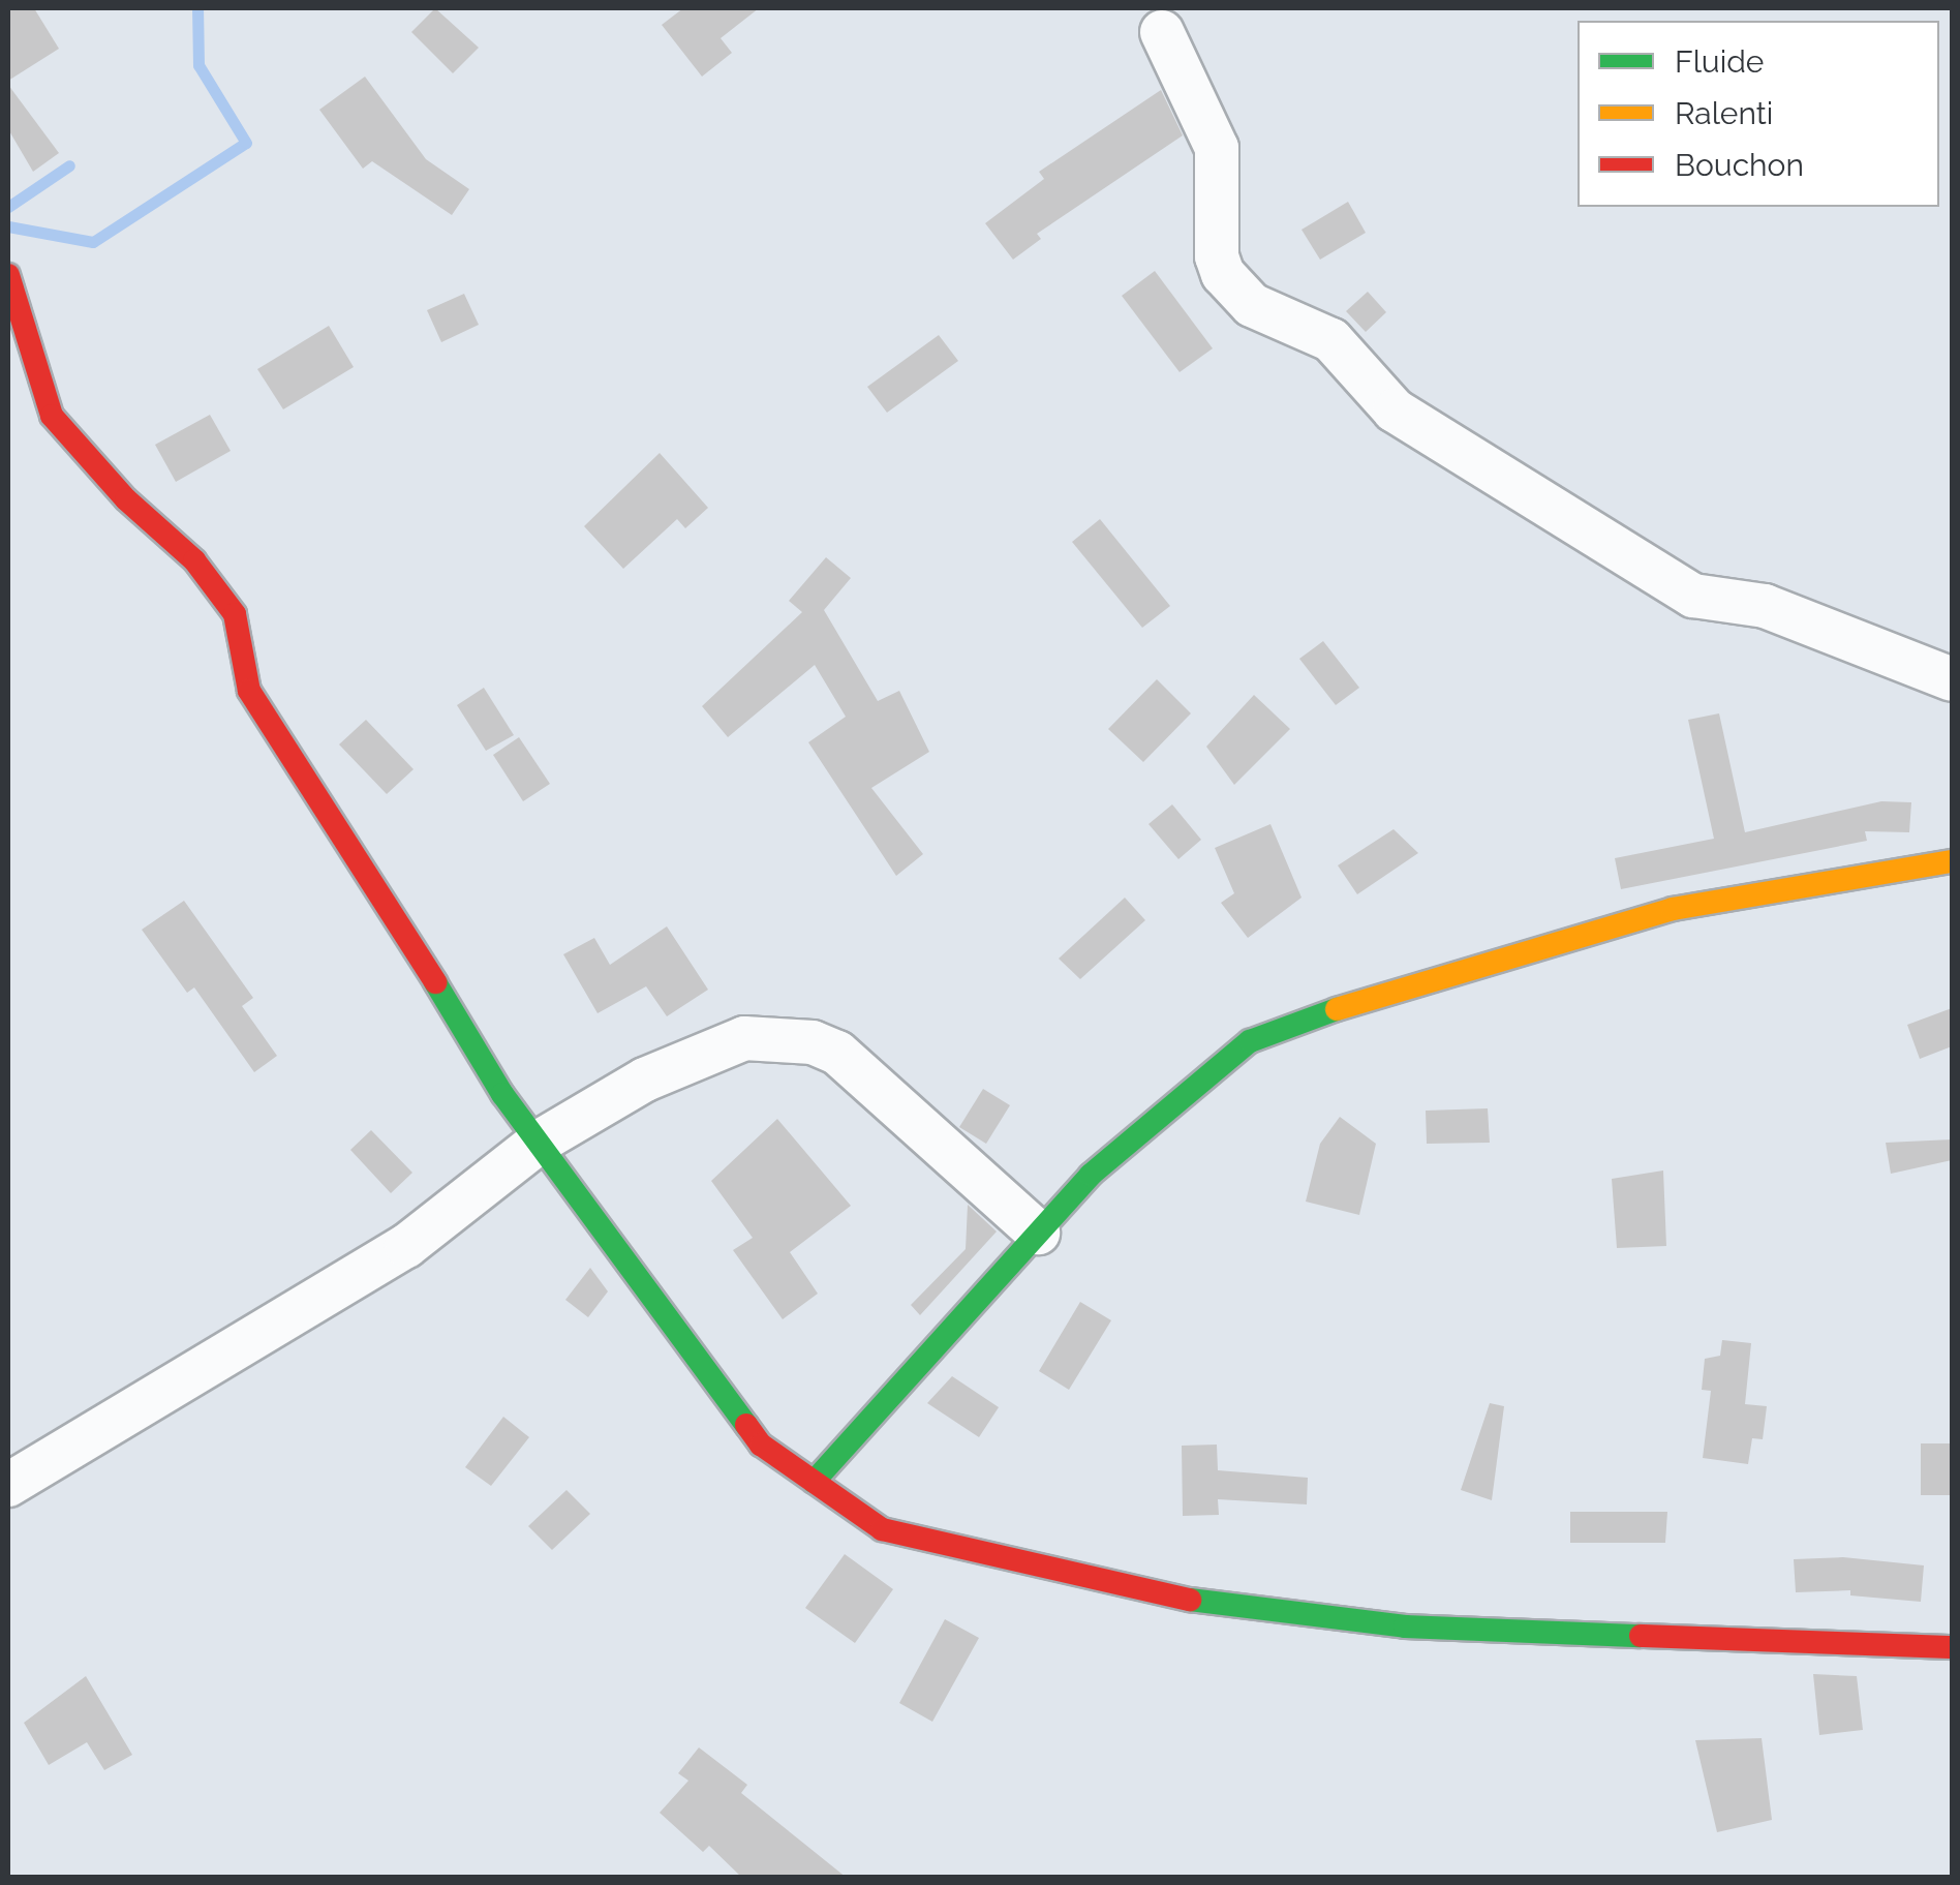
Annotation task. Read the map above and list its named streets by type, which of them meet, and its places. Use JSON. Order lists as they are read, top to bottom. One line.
{"legend":["Fluide","Ralenti","Bouchon"]}
